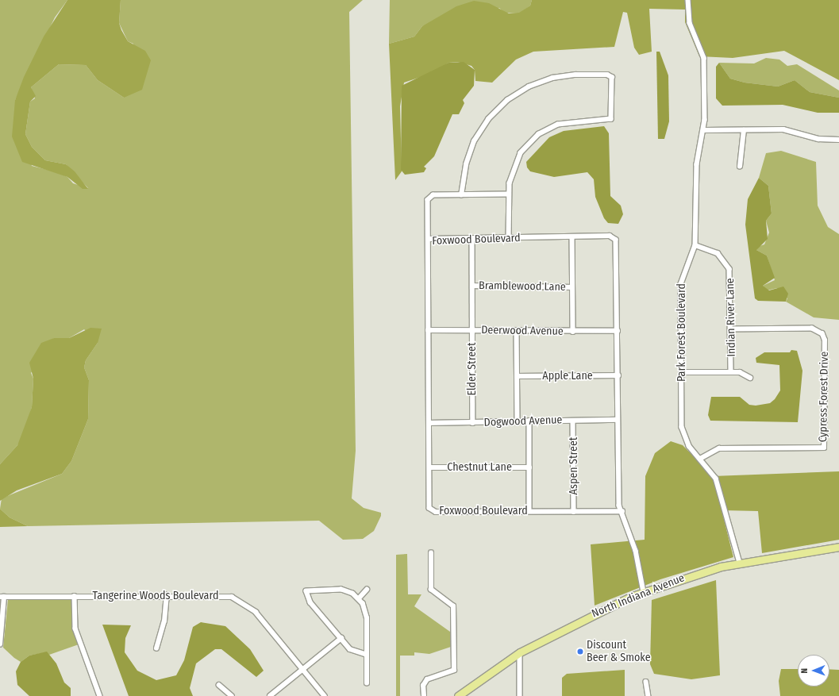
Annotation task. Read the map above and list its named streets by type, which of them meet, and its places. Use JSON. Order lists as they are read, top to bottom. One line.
{"streets":{"main road":["North Indiana Avenue"],"street":["Foxwood Boulevard","Bramblewood Lane","Indian River Lane","Deerwood Avenue","Park Forest Boulevard","Elder Street","Apple Lane","Cypress Forest Drive","Dogwood Avenue","Aspen Street","Chestnut Lane","Tangerine Woods Boulevard"]},"crossings":[["Foxwood Boulevard","Deerwood Avenue"],["Foxwood Boulevard","Elder Street"],["Foxwood Boulevard","Apple Lane"],["Foxwood Boulevard","Dogwood Avenue"],["Foxwood Boulevard","Aspen Street"],["Foxwood Boulevard","Chestnut Lane"],["Foxwood Boulevard","North Indiana Avenue"],["Bramblewood Lane","Elder Street"],["Indian River Lane","Park Forest Boulevard"],["Indian River Lane","Cypress Forest Drive"],["Deerwood Avenue","Elder Street"],["Park Forest Boulevard","Cypress Forest Drive"],["Park Forest Boulevard","North Indiana Avenue"],["Elder Street","Dogwood Avenue"],["Dogwood Avenue","Aspen Street"]],"places":["Discount Beer & Smoke"],"north":"left"}
